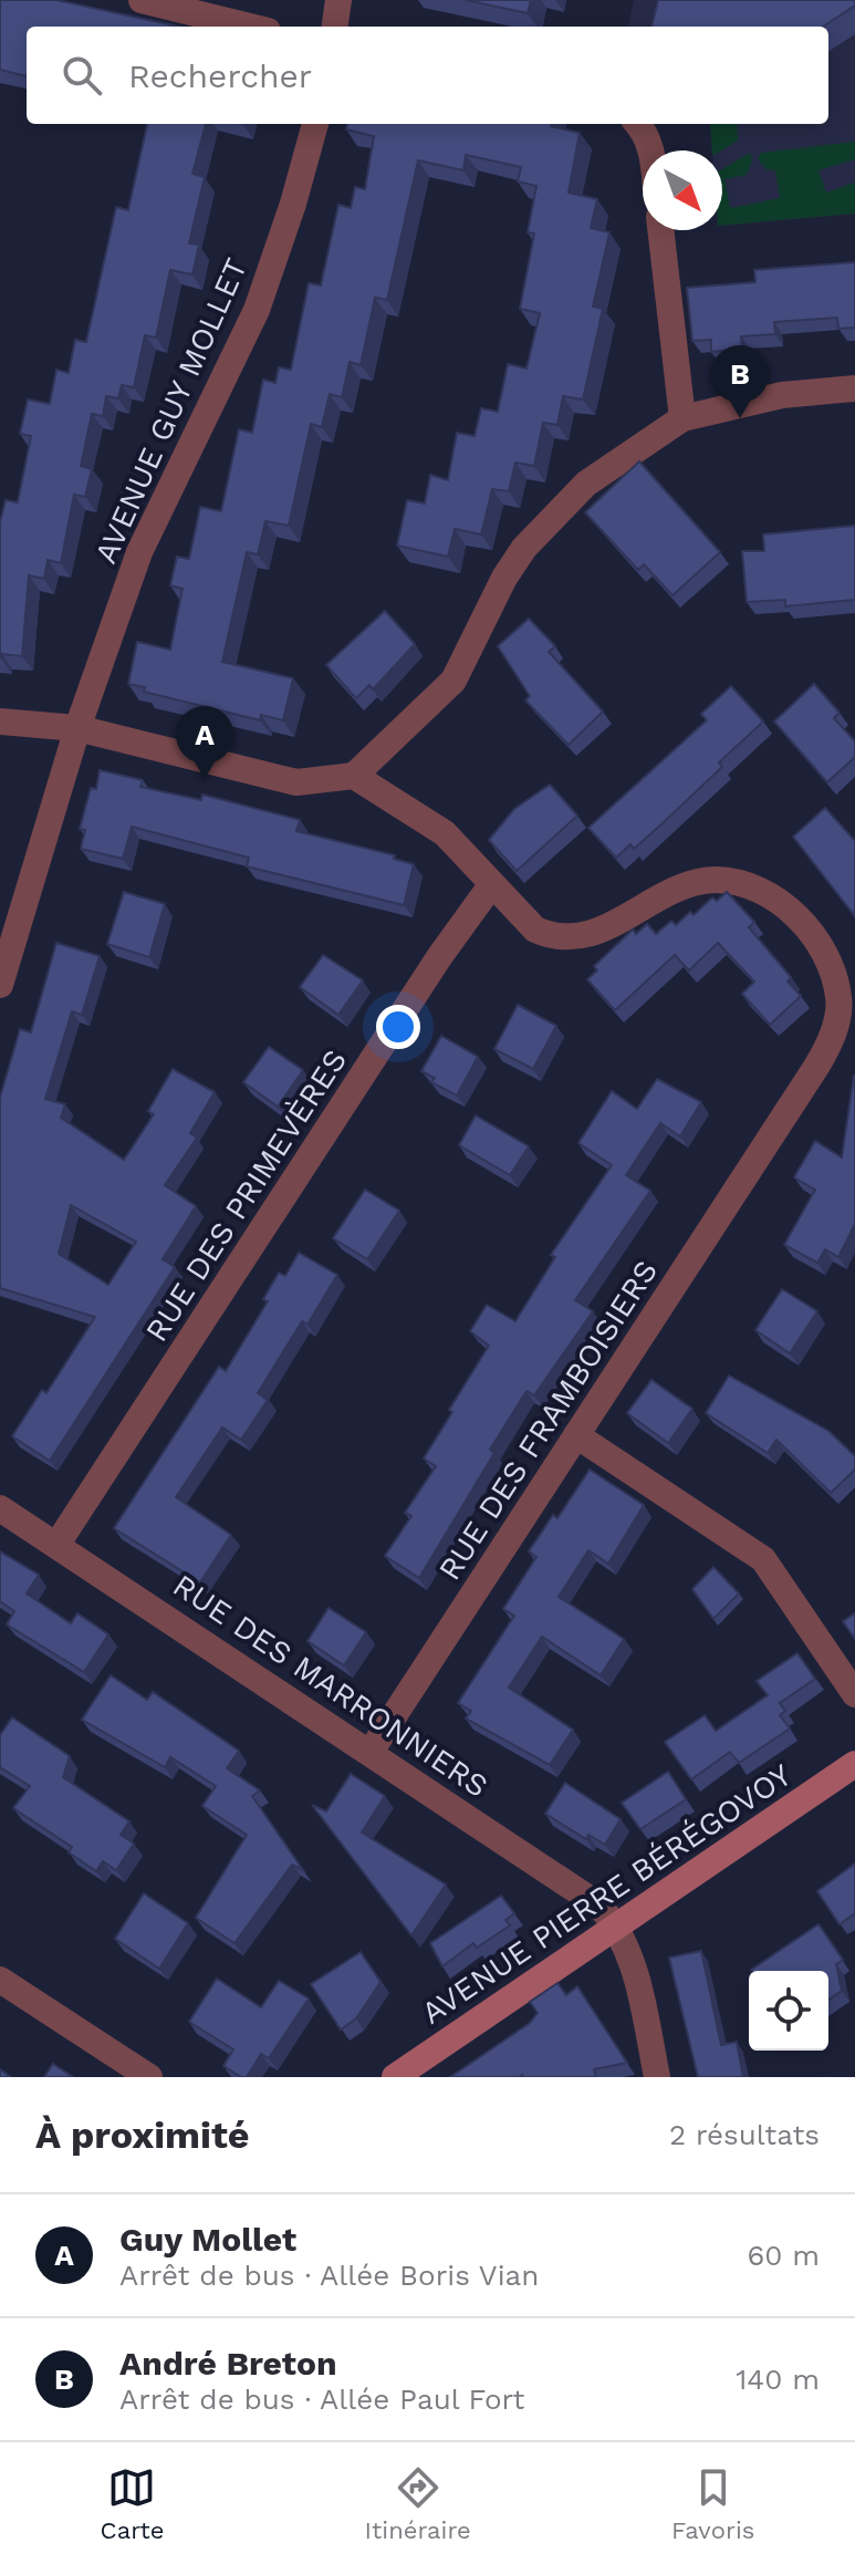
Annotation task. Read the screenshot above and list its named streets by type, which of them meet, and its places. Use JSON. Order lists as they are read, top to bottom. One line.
{"streets":{"street":["AVENUE GUY MOLLET","RUE DES PRIMEVÈRES","RUE DES FRAMBOISIERS","RUE DES MARRONNIERS","AVENUE PIERRE BÉRÉGOVOY"]},"crossings":[["RUE DES PRIMEVÈRES","RUE DES FRAMBOISIERS"],["RUE DES PRIMEVÈRES","RUE DES MARRONNIERS"],["RUE DES FRAMBOISIERS","RUE DES MARRONNIERS"],["RUE DES MARRONNIERS","AVENUE PIERRE BÉRÉGOVOY"]],"north":"bottom right","page":{"search":"Rechercher","pins":["B","A"],"heading":["À proximité","2 résultats"],"list":[{"mark":"A","name":"Guy Mollet","note":"Arrêt de bus · Allée Boris Vian","value":"60 m"},{"mark":"B","name":"André Breton","note":"Arrêt de bus · Allée Paul Fort","value":"140 m"}],"nav":["Carte","Itinéraire","Favoris"]}}
